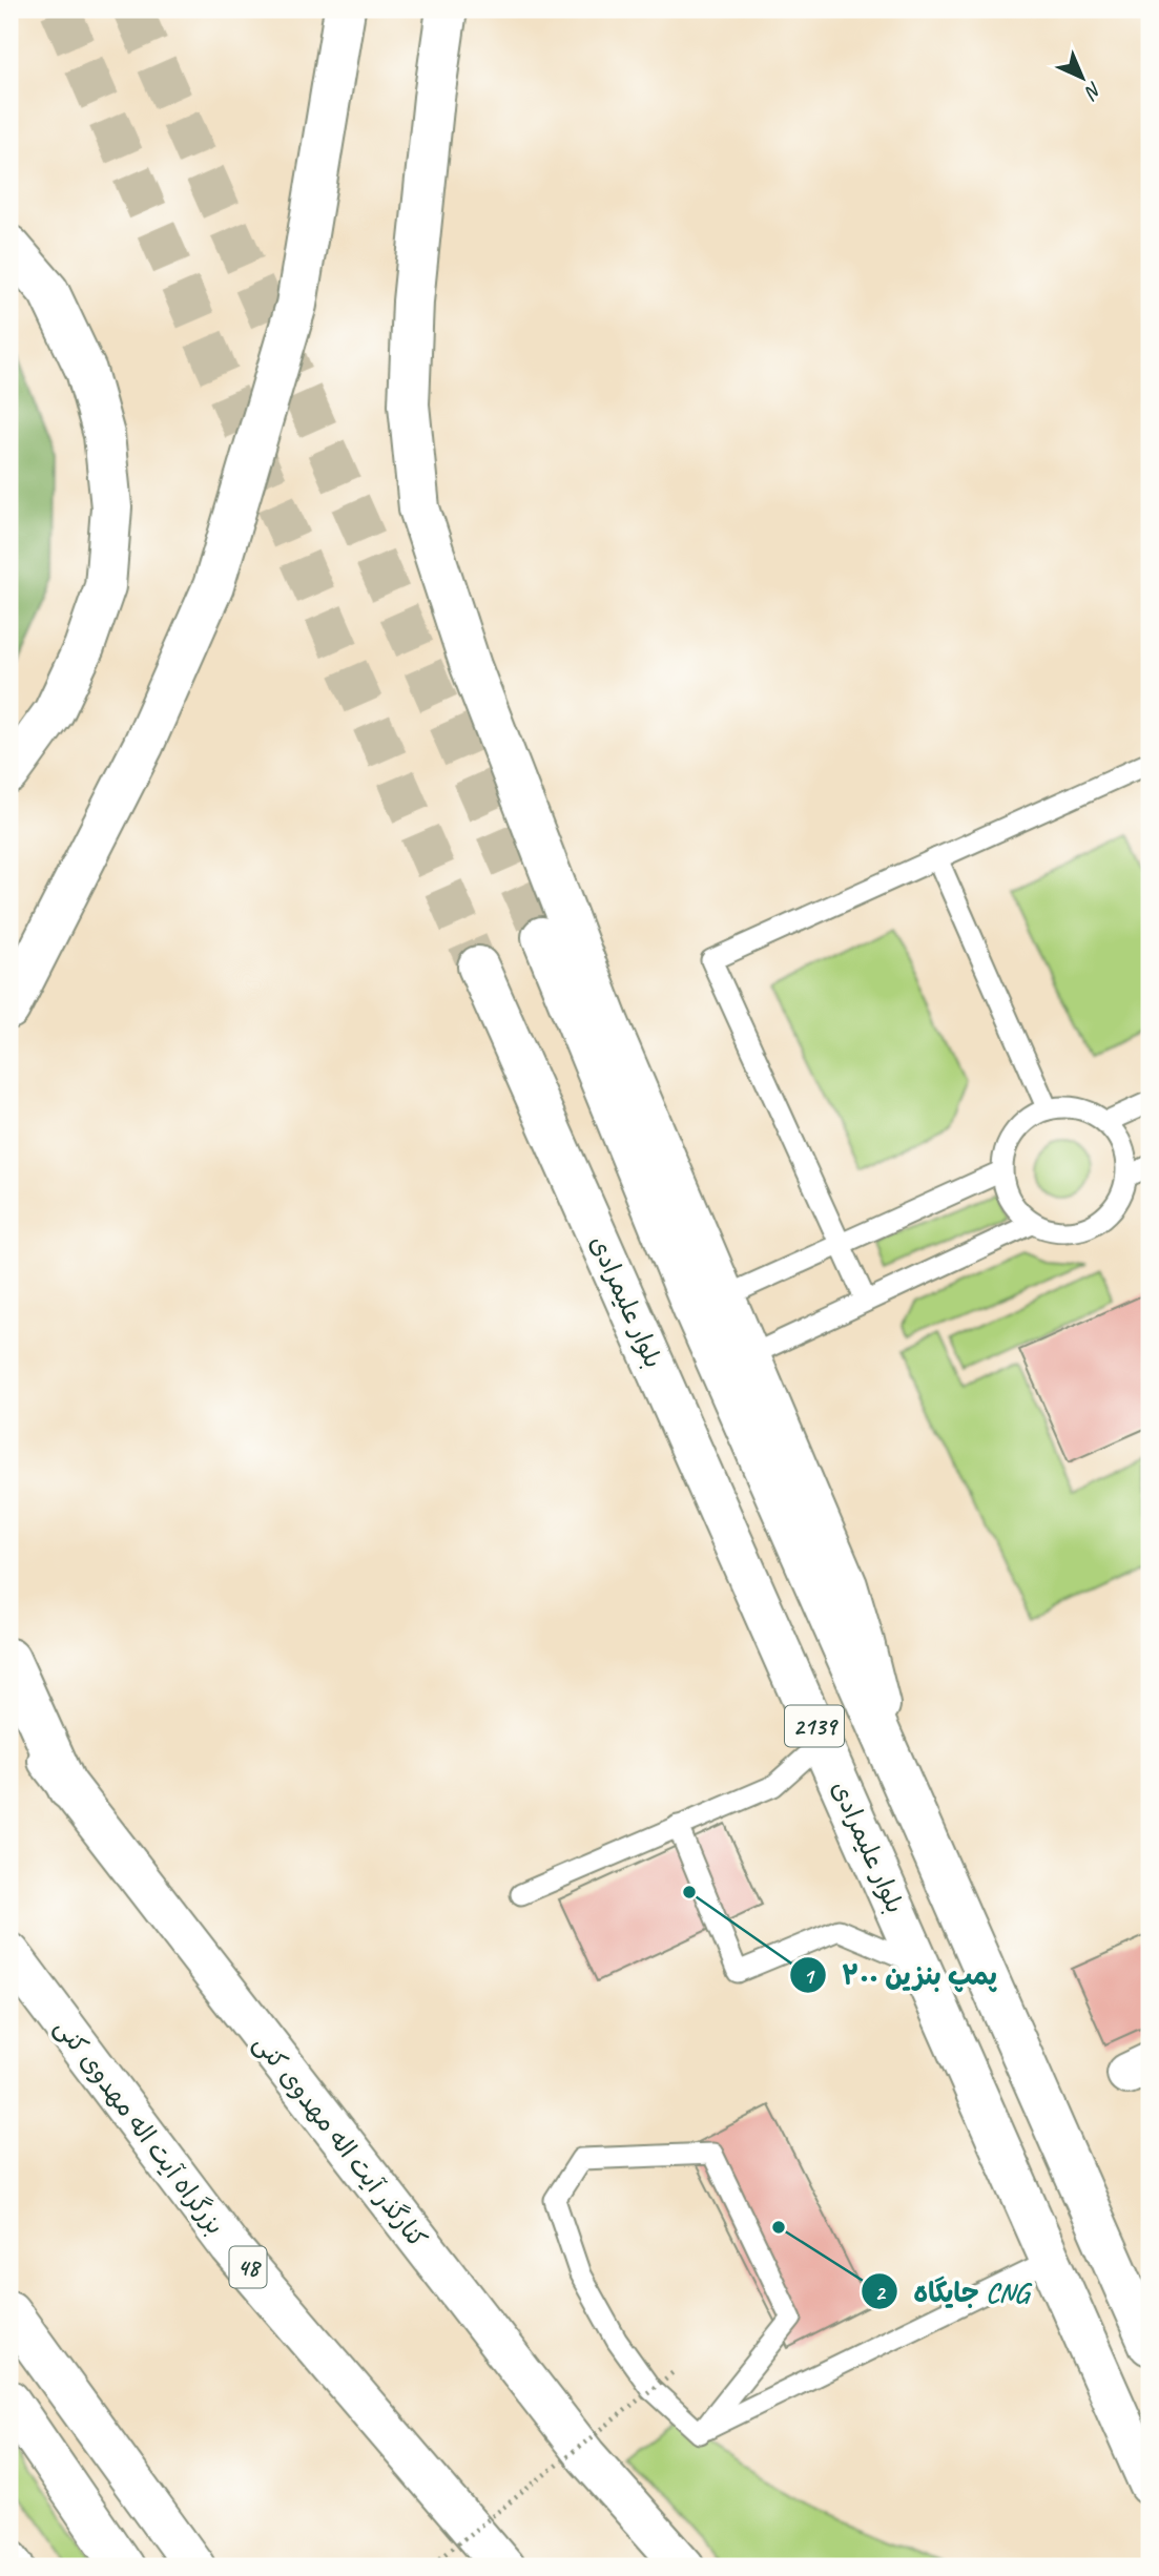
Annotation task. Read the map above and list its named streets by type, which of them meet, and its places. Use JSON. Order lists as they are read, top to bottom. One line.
{"streets":{"main road":["بلوار علیمرادی","2139","بزرگراه آیت اله مهدوی کنی","کنارگذر آیت اله مهدوی کنی","48"]},"places":["پمپ بنزین ۲۰۰","جایگاه CNG"],"north":"bottom right"}
